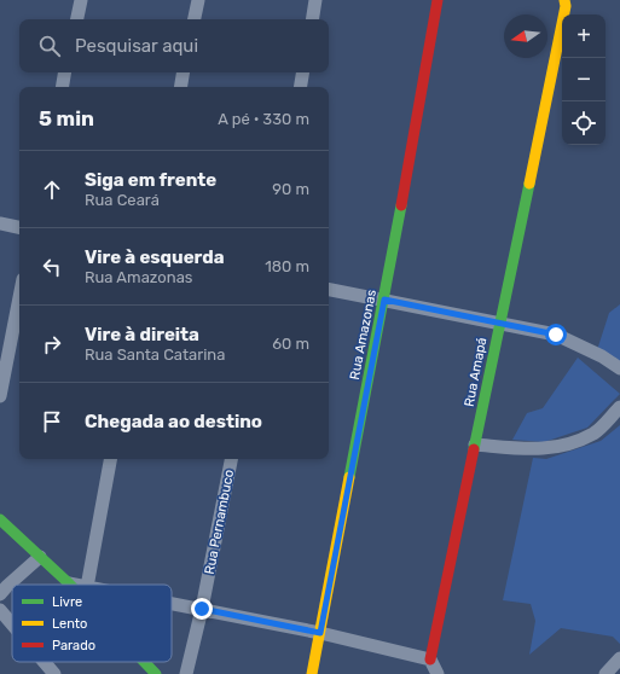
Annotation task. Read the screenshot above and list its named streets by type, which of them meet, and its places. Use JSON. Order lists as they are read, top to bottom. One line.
{"streets":{"street":["Rua Amazonas","Rua Amapá","Rua Pernambuco"]},"legend":["Livre","Lento","Parado"],"north":"left","page":{"map_buttons":["+","−"],"search":"Pesquisar aqui","heading":["5 min","A pé · 330 m"],"list":[["Siga em frente","Rua Ceará","90 m"],["Vire à esquerda","Rua Amazonas","180 m"],["Vire à direita","Rua Santa Catarina","60 m"],"Chegada ao destino"]}}
